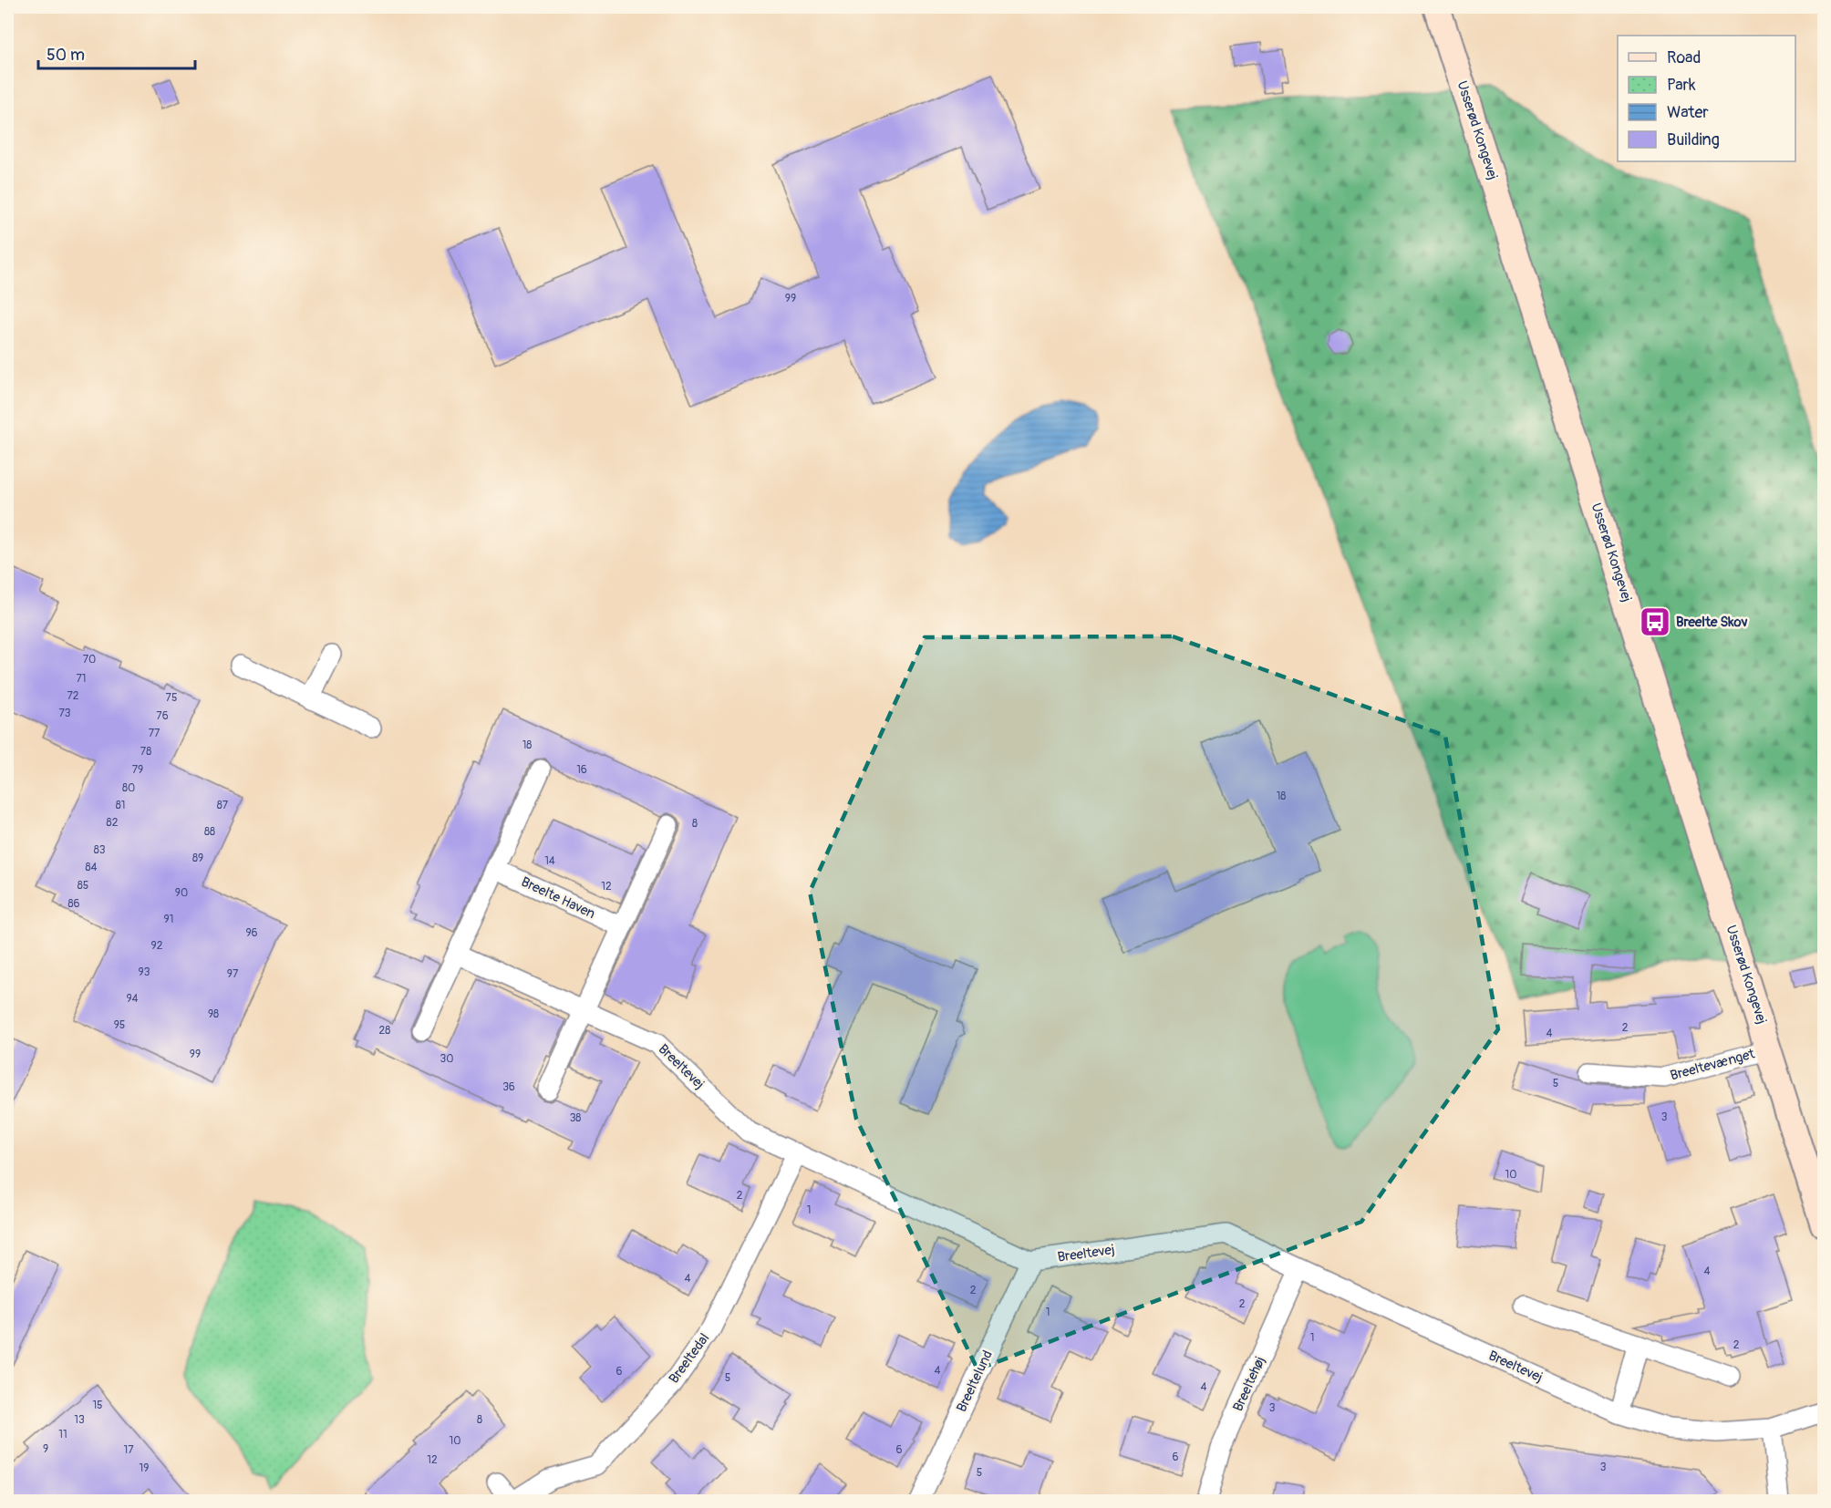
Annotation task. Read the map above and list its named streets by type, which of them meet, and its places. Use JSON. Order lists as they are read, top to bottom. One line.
{"streets":{"main road":["Usserød Kongevej"],"street":["Breelte Haven","Breeltevænget","Breeltevej","Breeltedal","Breeltelund","Breeltehøj"]},"crossings":[["Usserød Kongevej","Breeltevænget"],["Breeltevej","Breeltedal"],["Breeltevej","Breeltelund"],["Breeltevej","Breeltehøj"]],"places":{"bus stop":["Breelte Skov"]},"house_numbers":["99","70","71","72","75","73","76","77","18","78","79","16","80","18","81","87","82","8","88","83","89","14","84","85","12","90","86","91","96","92","93","97","94","98","95","2","28","4","99","30","5","36","3","38","10","2","1","4","4","2","2","1","1","2","4","6","5","4","15","3","13","8","11","10","9","17","6","6","12","3","19","5"],"legend":["Road","Park","Water","Building"],"scale_bar":"50 m"}
